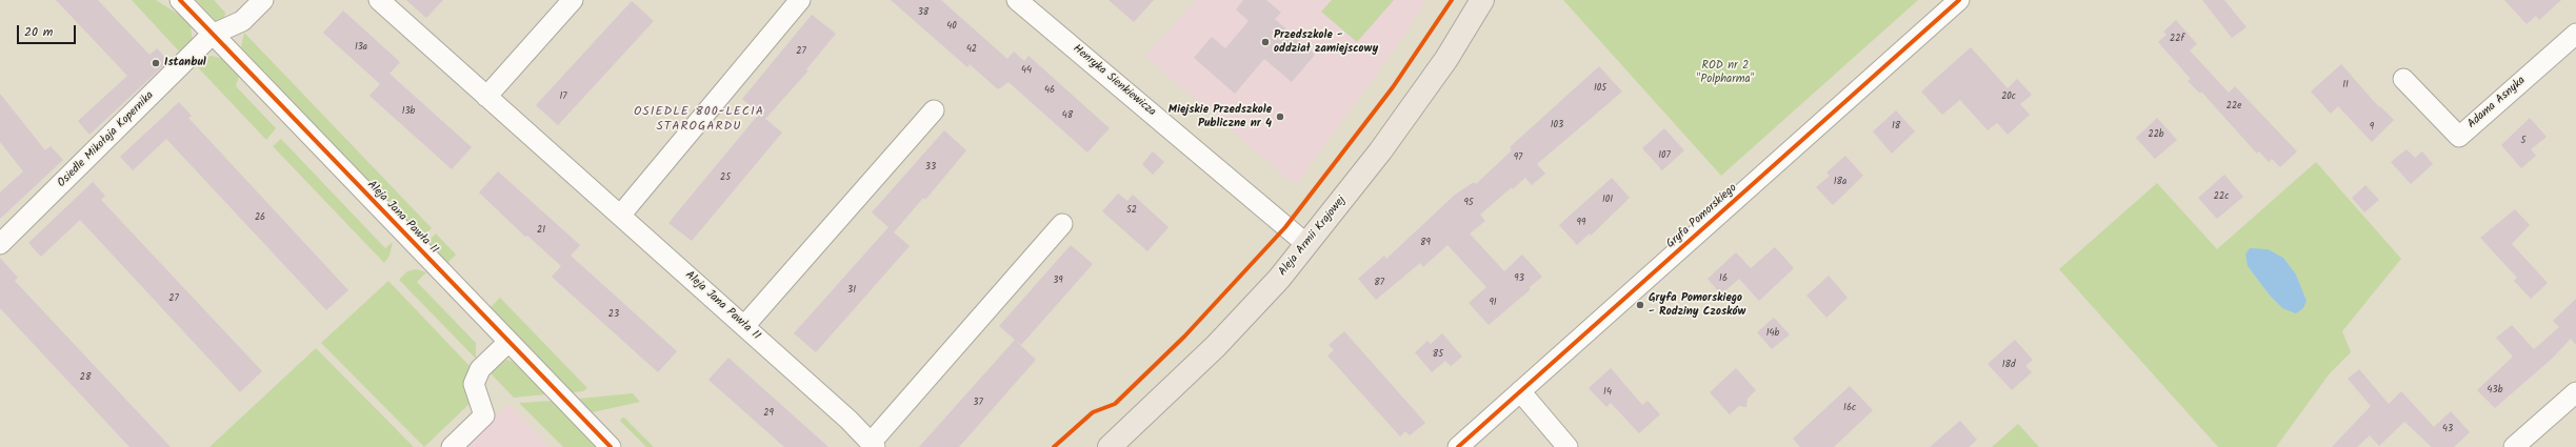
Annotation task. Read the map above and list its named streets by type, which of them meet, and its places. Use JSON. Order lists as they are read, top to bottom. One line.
{"streets":{"main road":["Aleja Armii Krajowej"],"street":["Henryka Sienkiewicza","Adama Asnyka","Osiedle Mikołaja Kopernika","Gryfa Pomorskiego","Aleja Jana Pawła II"]},"crossings":[["Henryka Sienkiewicza","Aleja Armii Krajowej"],["Osiedle Mikołaja Kopernika","Aleja Jana Pawła II"]],"districts":["OSIEDLE 800-LECIA STAROGARDU"],"parks":["ROD nr 2 \"Polpharma\""],"places":["Przedszkole - oddział zamiejscowy","Istanbul","Miejskie Przedszkole Publiczne nr 4","Gryfa Pomorskiego - Rodziny Czosków"],"house_numbers":["38","40","22f","13a","42","27","44","11","105","46","17","20c","22e","13b","48","103","18","9","22b","5","107","97","33","25","18a","22c","101","95","52","26","99","21","89","93","16","39","87","31","27","91","23","14b","85","18d","28","43b","14","37","16c","29","43"],"scale_bar":"20 m"}
